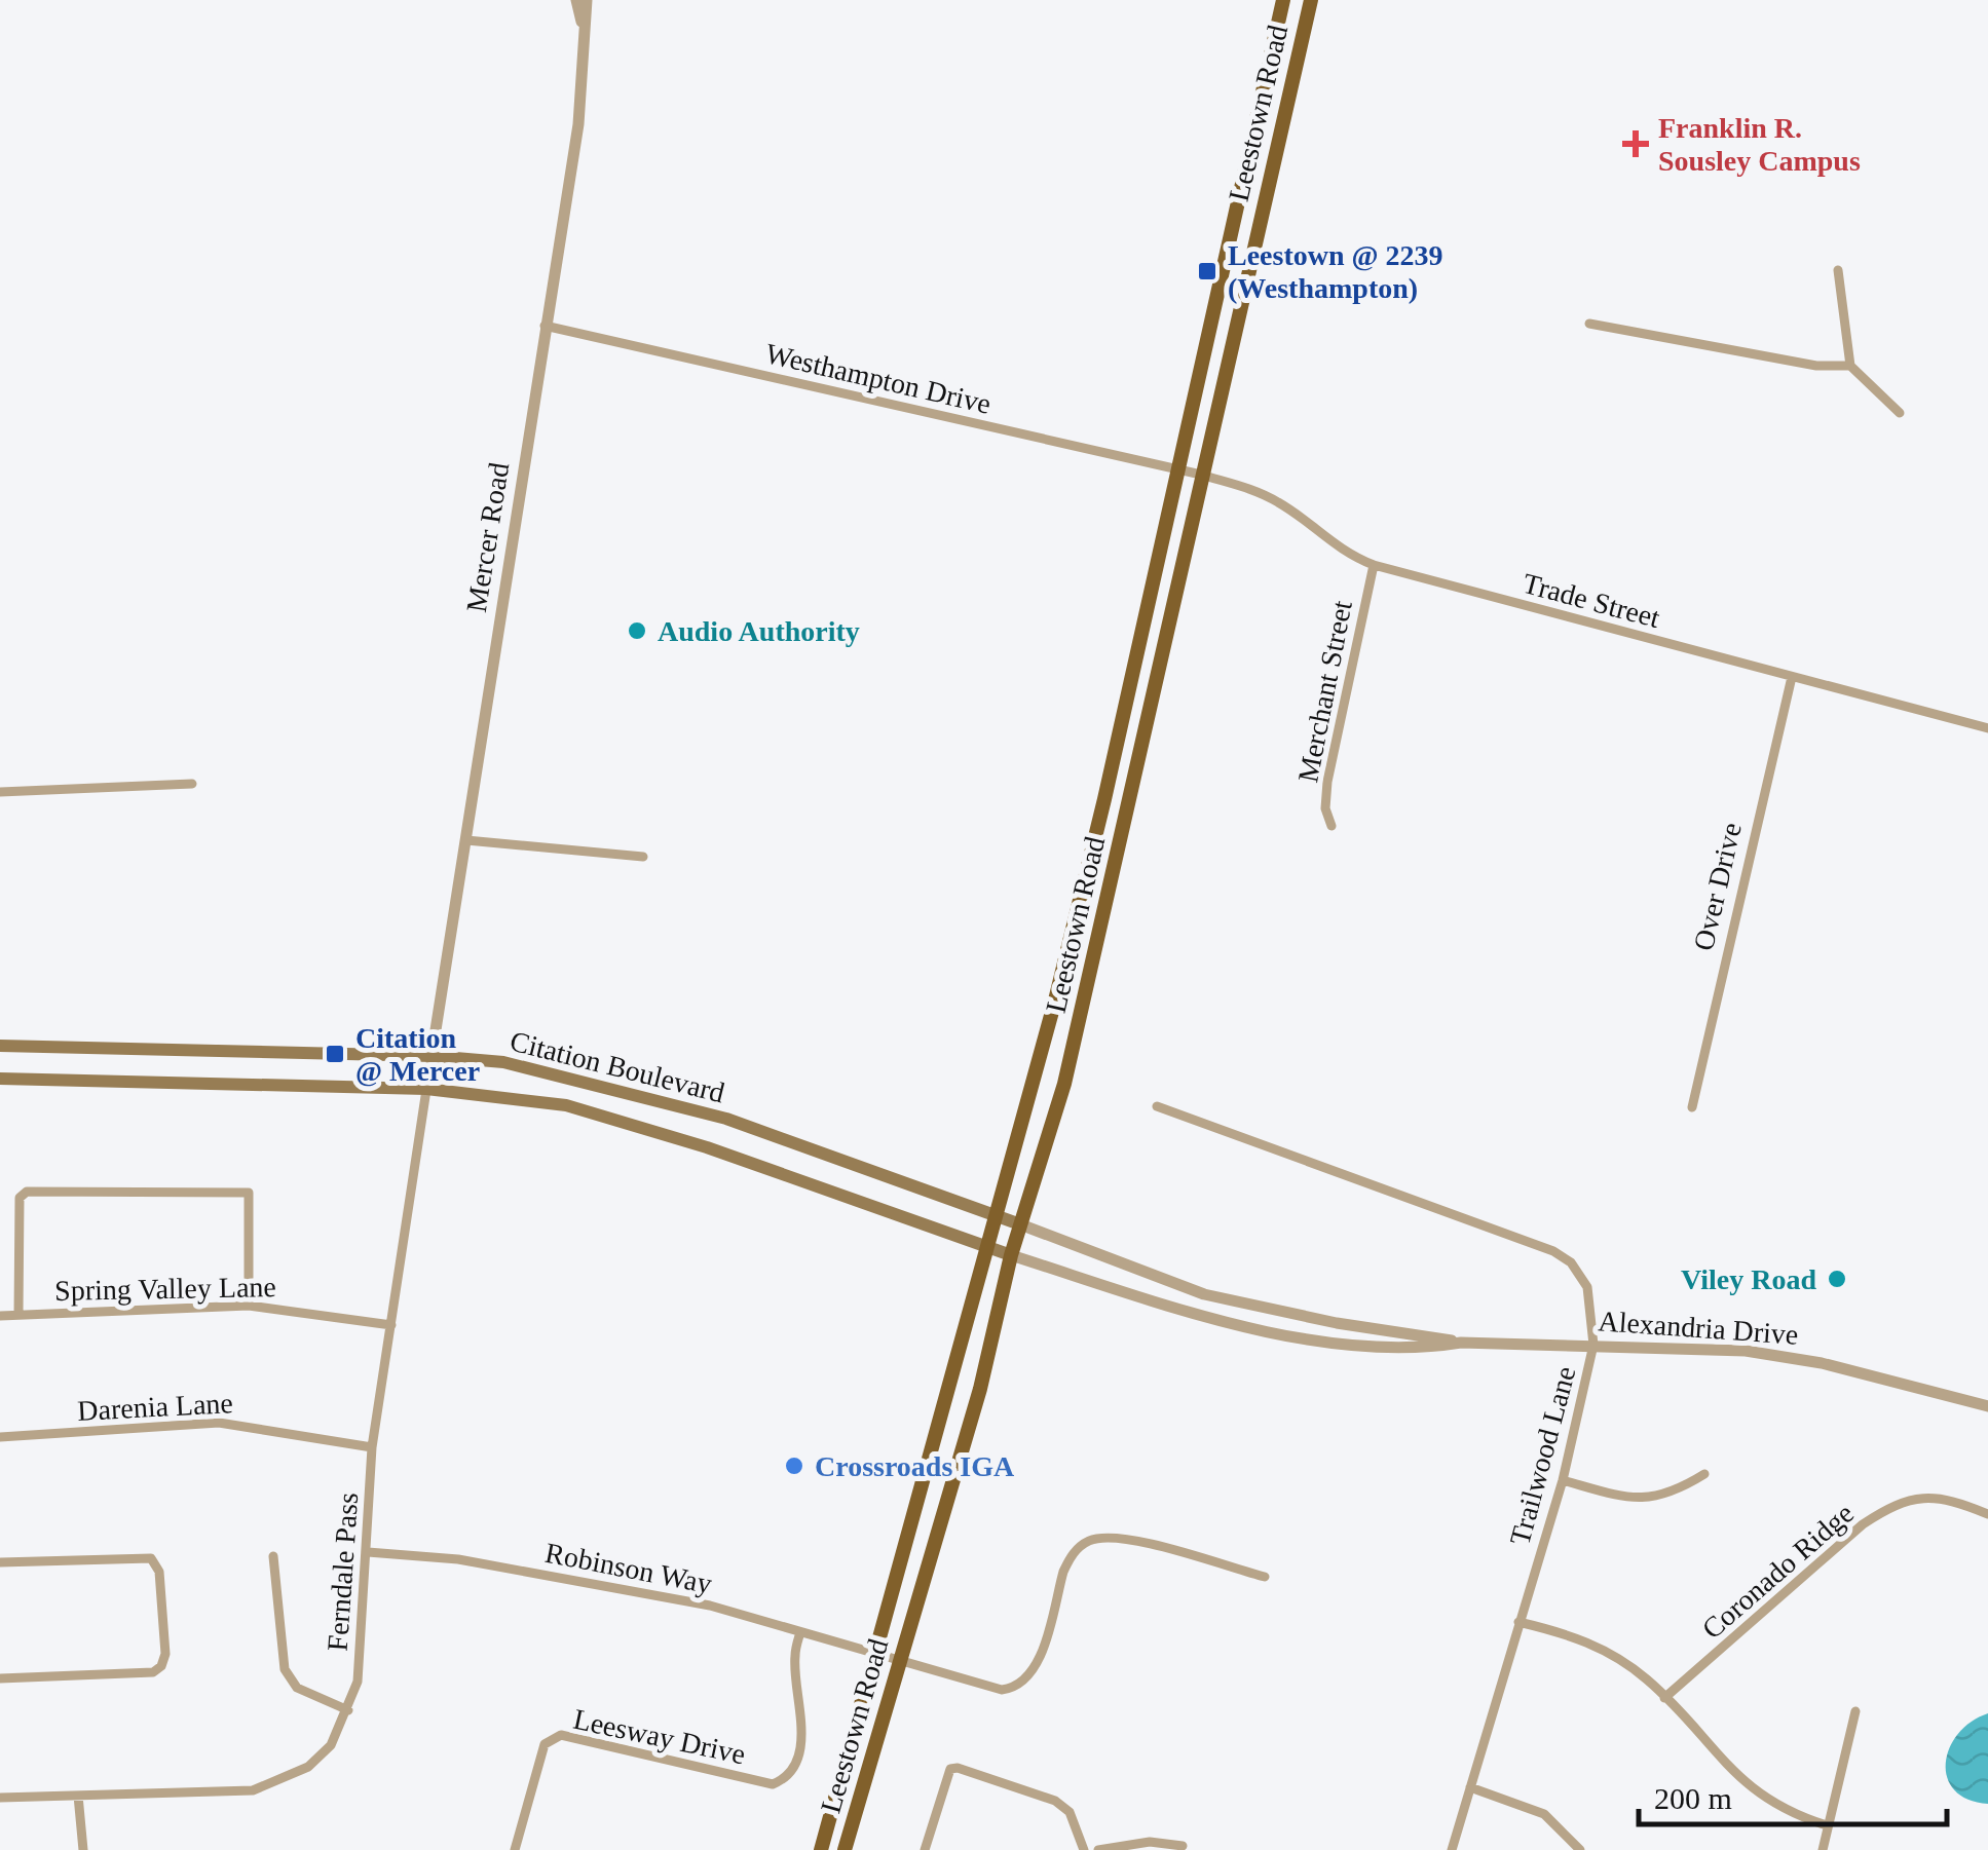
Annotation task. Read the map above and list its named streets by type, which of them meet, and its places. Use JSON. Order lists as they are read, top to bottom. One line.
{"streets":{"main road":["Leestown Road","Citation Boulevard"],"street":["Westhampton Drive","Mercer Road","Trade Street","Merchant Street","Over Drive","Spring Valley Lane","Alexandria Drive","Darenia Lane","Trailwood Lane","Robinson Way","Coronado Ridge","Ferndale Pass","Leesway Drive"]},"crossings":[["Leestown Road","Westhampton Drive"],["Leestown Road","Trade Street"],["Leestown Road","Citation Boulevard"],["Leestown Road","Alexandria Drive"],["Leestown Road","Robinson Way"],["Westhampton Drive","Mercer Road"],["Westhampton Drive","Trade Street"],["Mercer Road","Citation Boulevard"],["Mercer Road","Ferndale Pass"],["Trade Street","Merchant Street"],["Trade Street","Over Drive"],["Citation Boulevard","Alexandria Drive"],["Citation Boulevard","Ferndale Pass"],["Spring Valley Lane","Ferndale Pass"],["Alexandria Drive","Trailwood Lane"],["Darenia Lane","Ferndale Pass"],["Robinson Way","Ferndale Pass"],["Robinson Way","Leesway Drive"]],"places":{"health":["Franklin R. Sousley Campus"],"transit":["Leestown @ 2239 (Westhampton)","Citation @ Mercer"],"other":["Audio Authority","Viley Road","Crossroads IGA"]},"scale_bar":"200 m"}
